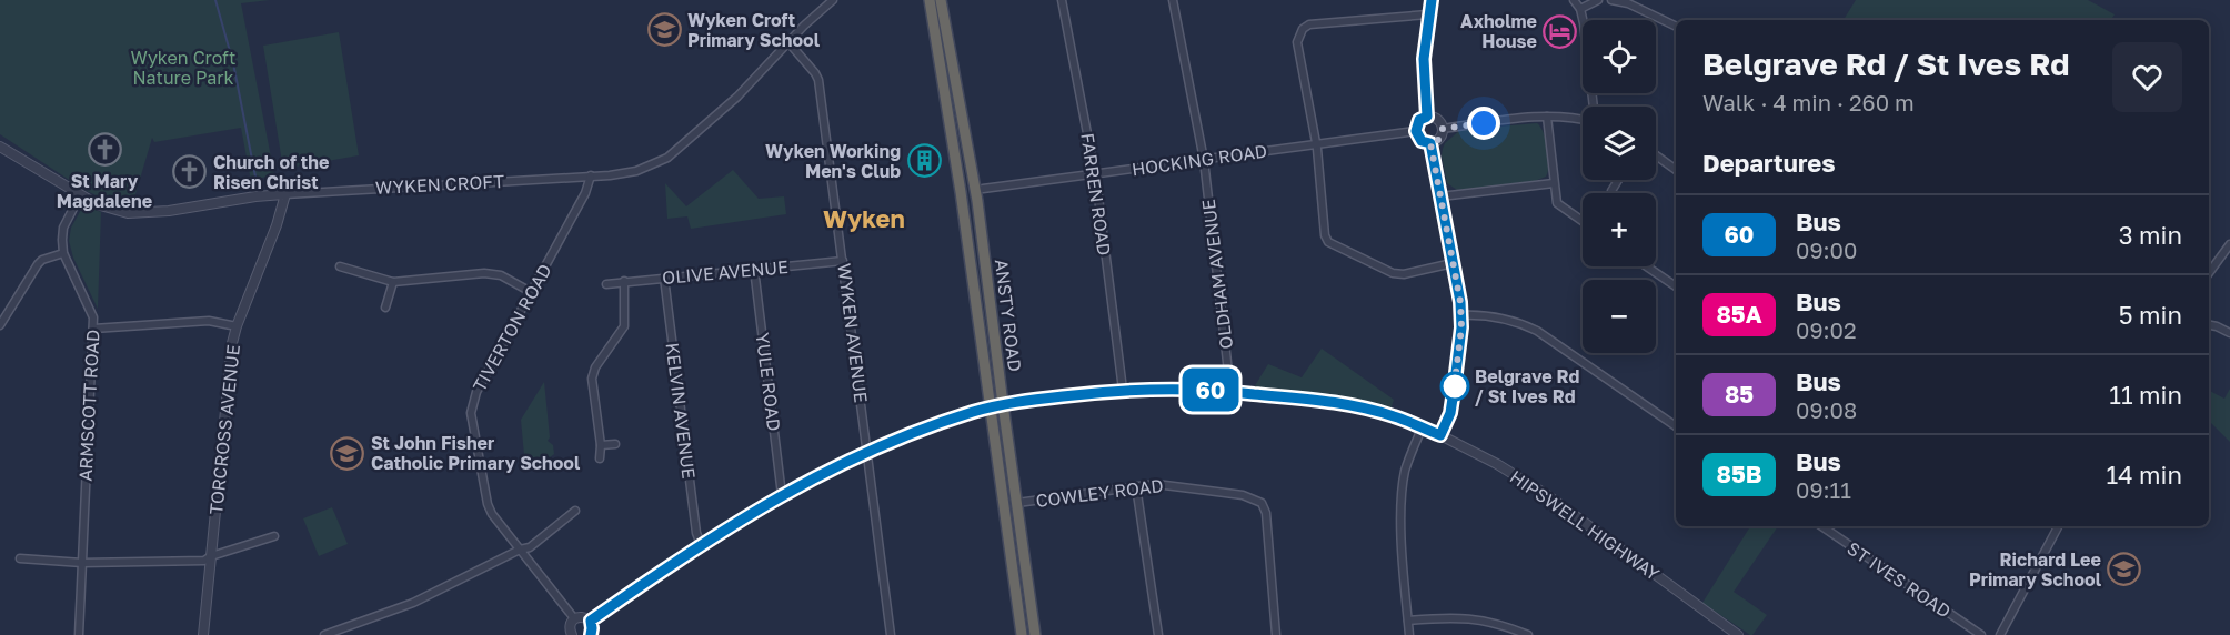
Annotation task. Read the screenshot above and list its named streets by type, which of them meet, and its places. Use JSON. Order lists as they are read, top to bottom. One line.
{"streets":{"highway":["ANSTY ROAD"],"street":["HOCKING ROAD","WYKEN CROFT","FARREN ROAD","OLIVE AVENUE","OLDHAM AVENUE","TIVERTON ROAD","WYKEN AVENUE","YULE ROAD","ARMSCOTT ROAD","KELVIN AVENUE","TORCROSS AVENUE","COWLEY ROAD","HIPSWELL HIGHWAY","ST IVES ROAD"]},"crossings":[["HOCKING ROAD","FARREN ROAD"],["HOCKING ROAD","OLDHAM AVENUE"],["HOCKING ROAD","ANSTY ROAD"],["WYKEN CROFT","TIVERTON ROAD"],["WYKEN CROFT","WYKEN AVENUE"],["WYKEN CROFT","TORCROSS AVENUE"],["FARREN ROAD","HIPSWELL HIGHWAY"],["OLIVE AVENUE","WYKEN AVENUE"],["OLIVE AVENUE","YULE ROAD"],["OLIVE AVENUE","KELVIN AVENUE"],["OLDHAM AVENUE","HIPSWELL HIGHWAY"],["ANSTY ROAD","COWLEY ROAD"],["ANSTY ROAD","HIPSWELL HIGHWAY"],["WYKEN AVENUE","HIPSWELL HIGHWAY"],["YULE ROAD","HIPSWELL HIGHWAY"],["KELVIN AVENUE","HIPSWELL HIGHWAY"]],"districts":["Wyken"],"parks":["Wyken Croft Nature Park"],"places":{"school or university":["Wyken Croft Primary School","St John Fisher Catholic Primary School","Richard Lee Primary School"],"hotel":["Axholme House"],"church":["St Mary Magdalene","Church of the Risen Christ"],"building":["Wyken Working Men's Club"],"other":["Belgrave Rd / St Ives Rd"]},"lines":["bus line 60"],"page":{"on_map":"60","map_buttons":["+","−"],"heading":[["Belgrave Rd / St Ives Rd","Walk · 4 min · 260 m"],"Departures"],"list":[{"mark":"60","name":"Bus","note":"09:00","value":"3 min"},{"mark":"85A","name":"Bus","note":"09:02","value":"5 min"},{"mark":"85","name":"Bus","note":"09:08","value":"11 min"},{"mark":"85B","name":"Bus","note":"09:11","value":"14 min"}]}}
